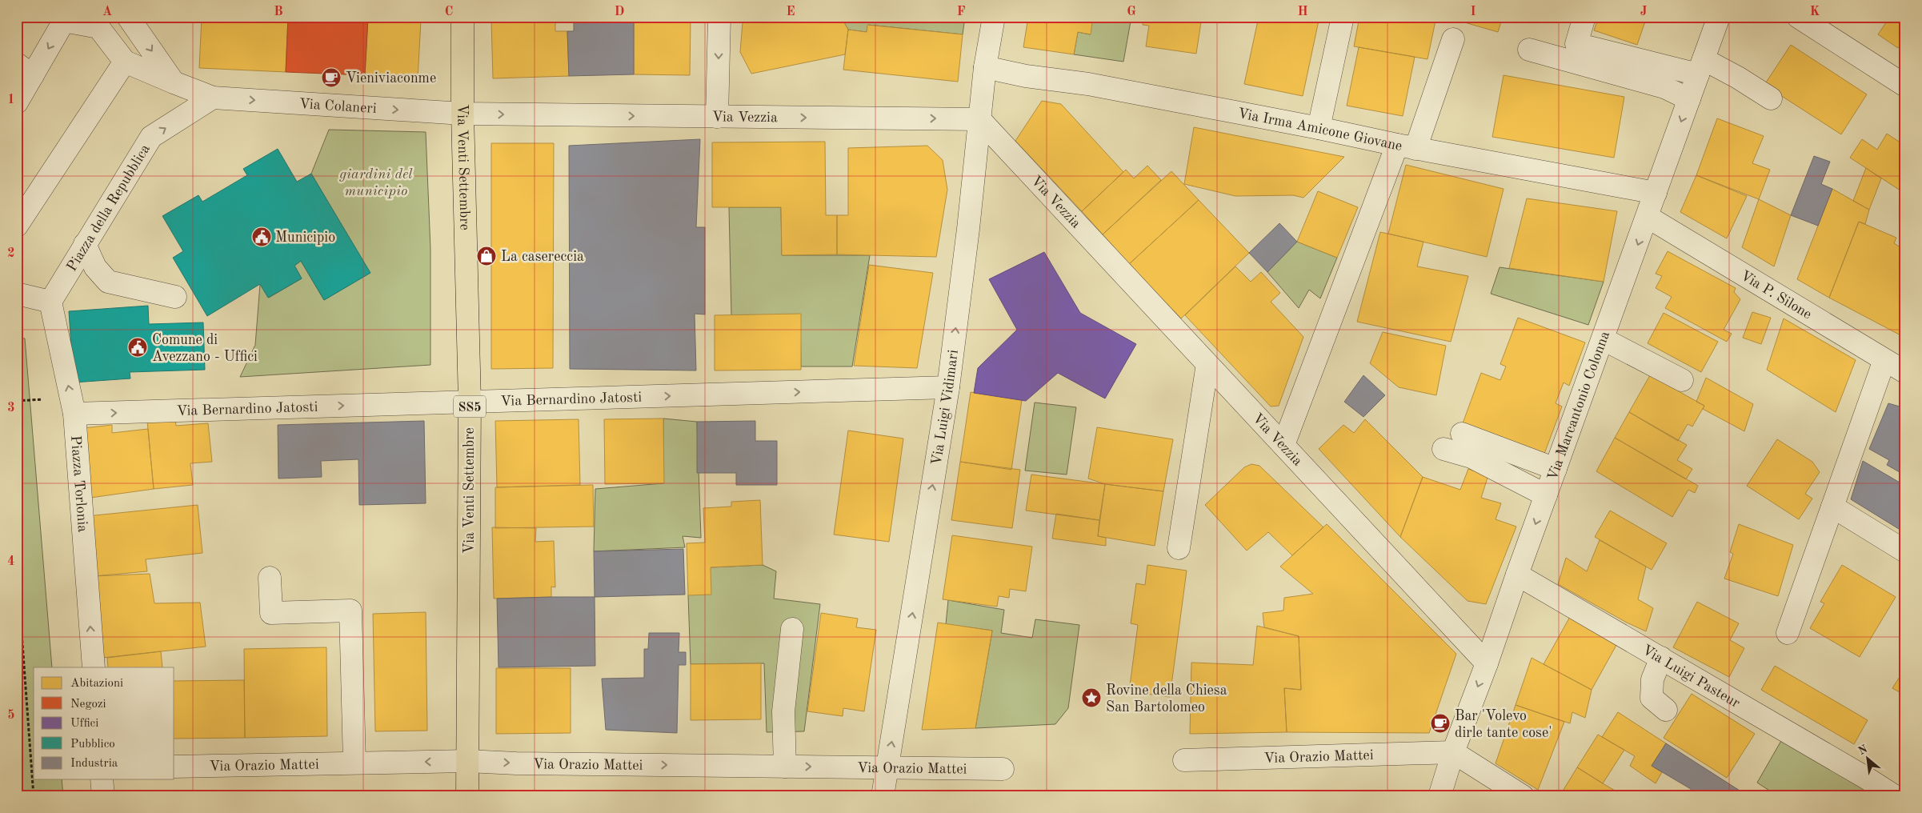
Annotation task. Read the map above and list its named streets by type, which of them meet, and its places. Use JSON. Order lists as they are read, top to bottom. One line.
{"streets":{"main road":["Via Venti Settembre","SS5"],"street":["Via Colaneri","Via Vezzia","Via Irma Amicone Giovane","Piazza della Repubblica","Via P. Silone","Via Bernardino Jatosti","Via Marcantonio Colonna","Via Luigi Vidimari","Piazza Torlonia","Via Luigi Pasteur","Via Orazio Mattei"]},"crossings":[["Via Colaneri","Via Vezzia"],["Via Colaneri","Via Venti Settembre"],["Via Colaneri","Piazza della Repubblica"],["Via Vezzia","Via Venti Settembre"],["Via Vezzia","Via Marcantonio Colonna"],["Via Vezzia","Via Luigi Vidimari"],["Via Irma Amicone Giovane","Via Marcantonio Colonna"],["Via Irma Amicone Giovane","Via Luigi Vidimari"],["Via Venti Settembre","Via Bernardino Jatosti"],["Via Venti Settembre","Via Orazio Mattei"],["Piazza della Repubblica","Piazza Torlonia"],["Via P. Silone","Via Marcantonio Colonna"],["Via Bernardino Jatosti","Via Luigi Vidimari"],["Via Bernardino Jatosti","Piazza Torlonia"],["Via Marcantonio Colonna","Via Luigi Pasteur"],["Via Marcantonio Colonna","Via Orazio Mattei"],["Via Luigi Vidimari","Via Orazio Mattei"]],"one_way":["Via Colaneri","Via Vezzia","Via Bernardino Jatosti","Via Marcantonio Colonna","Via Luigi Vidimari","Piazza Torlonia"],"parks":["giardini del municipio"],"places":{"cafe":["Vieniviaconme","Bar 'Volevo dirle tante cose'"],"public building":["Municipio","Comune di Avezzano - Uffici"],"shop":["La casereccia"],"place":["Rovine della Chiesa San Bartolomeo"]},"legend":["Abitazioni","Negozi","Uffici","Pubblico","Industria"],"north":"top left","grid":{"columns":["A","B","C","D","E","F","G","H","I","J","K"],"rows":["1","2","3","4","5"]}}
